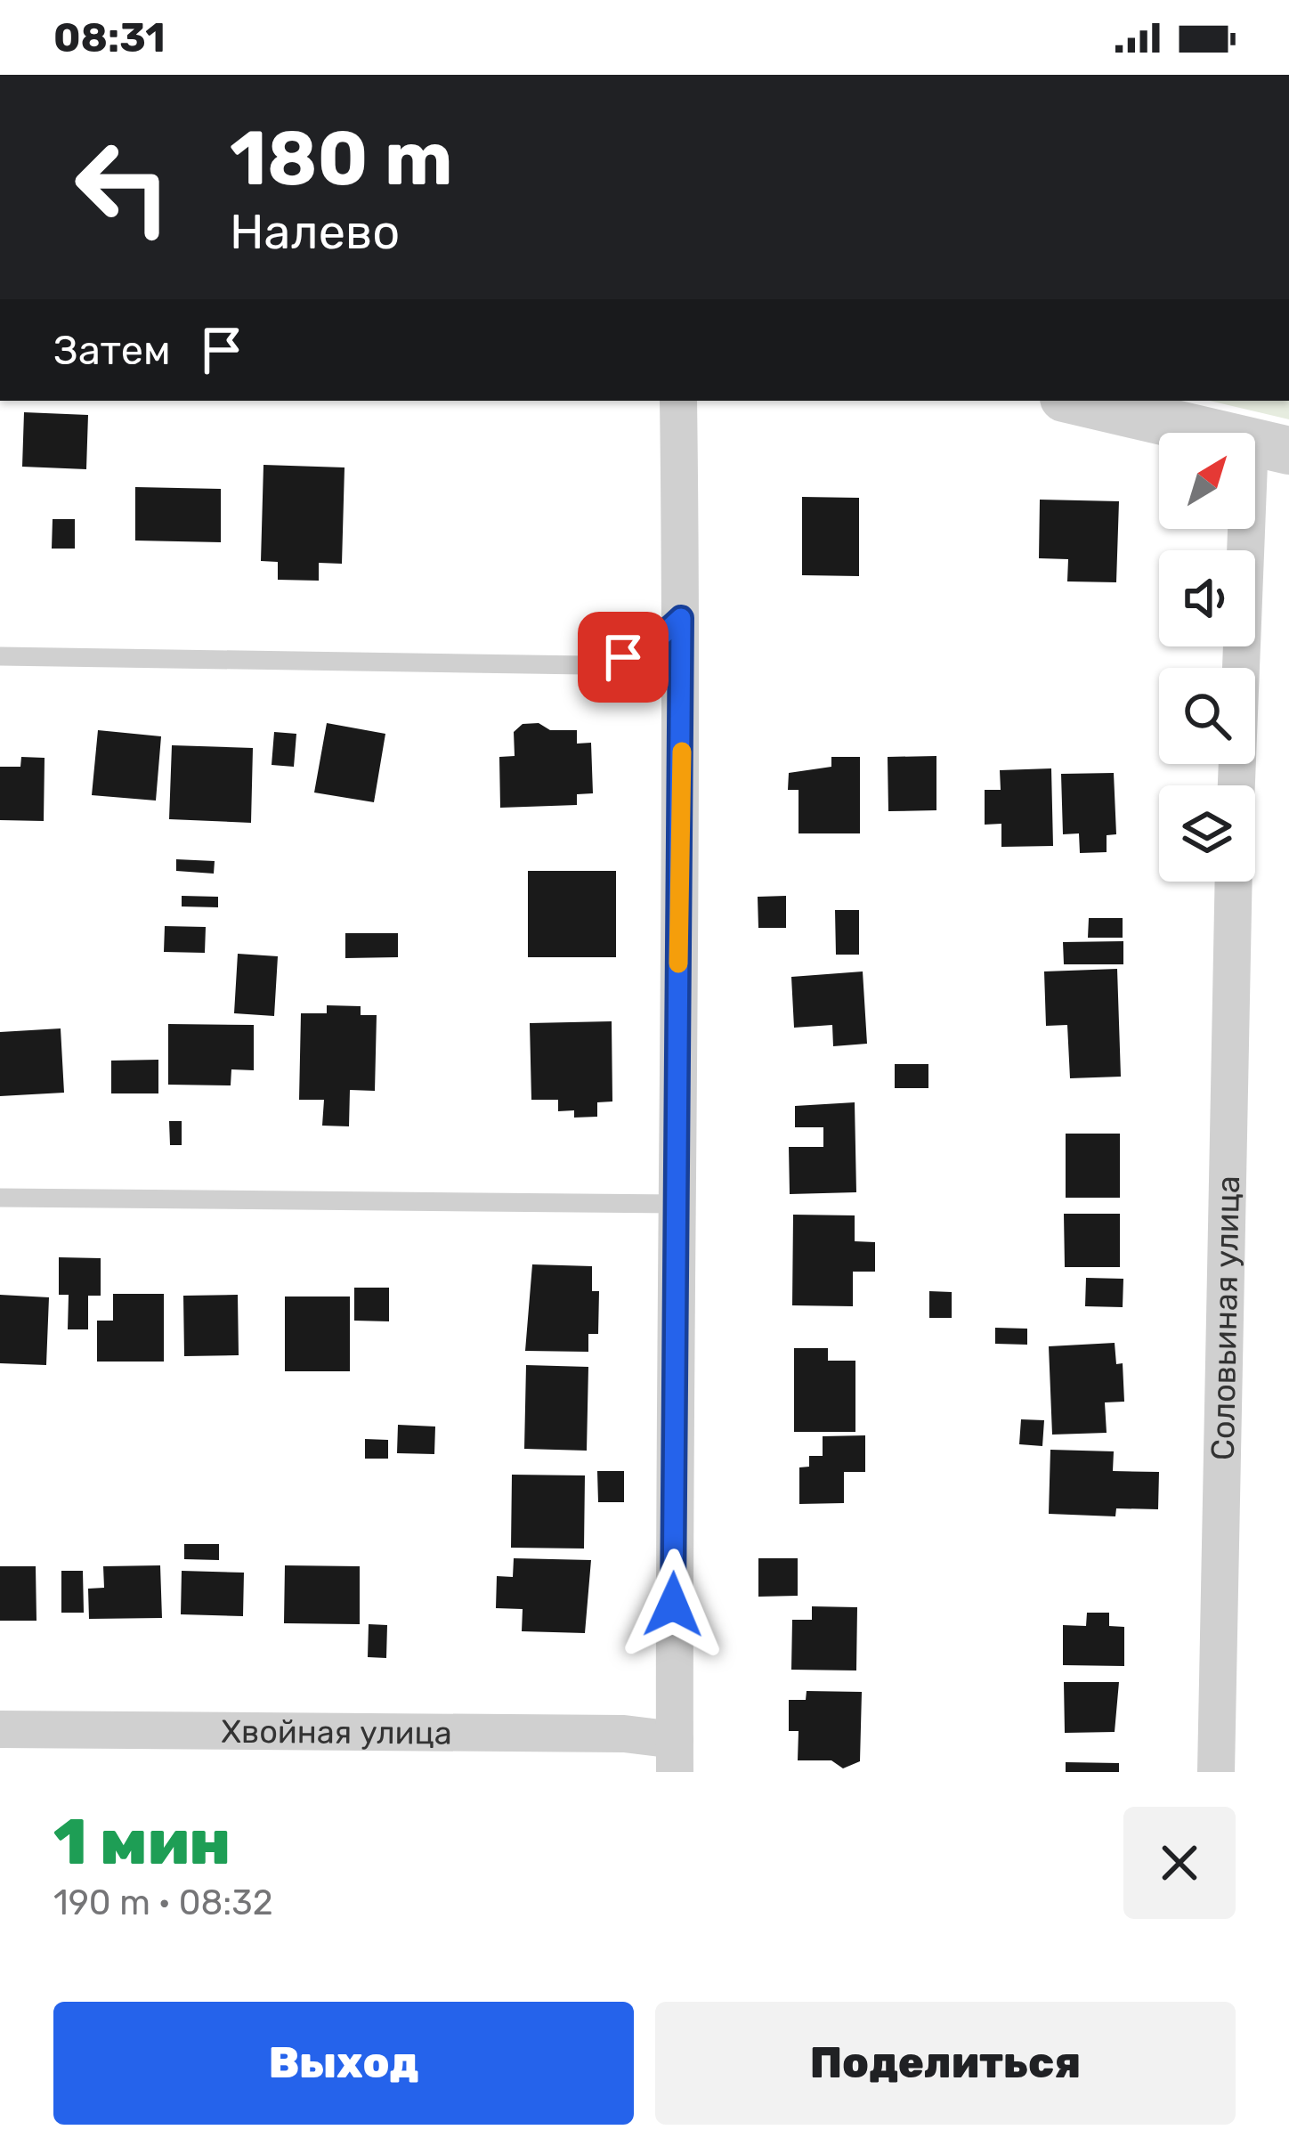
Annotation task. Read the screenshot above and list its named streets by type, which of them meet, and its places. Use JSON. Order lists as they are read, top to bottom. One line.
{"streets":{"street":["Соловьиная улица","Хвойная улица"]},"north":"top right","page":{"status":"08:31","turn":["180 m","Налево"],"then":"Затем","heading":["1 мин","190 m · 08:32"],"buttons":["Выход","Поделиться"]}}
